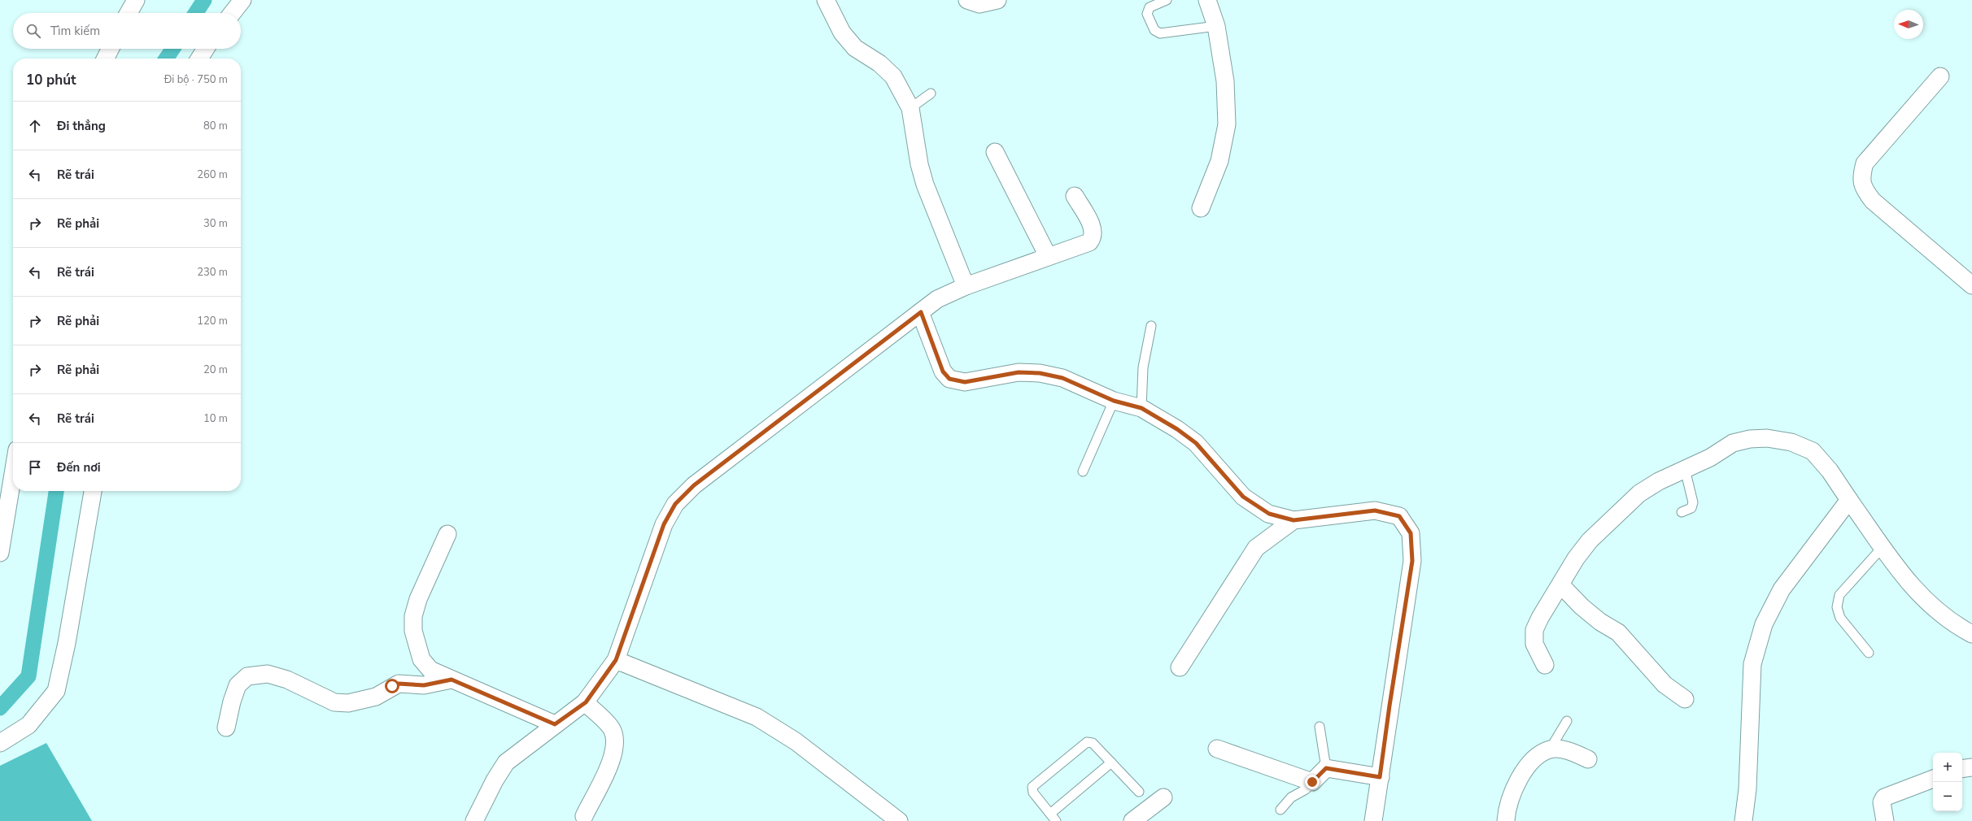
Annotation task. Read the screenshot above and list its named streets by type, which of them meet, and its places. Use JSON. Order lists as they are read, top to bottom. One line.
{"north":"left","page":{"search":"Tìm kiếm","heading":["10 phút","Đi bộ · 750 m"],"list":[["Đi thẳng","80 m"],["Rẽ trái","260 m"],["Rẽ phải","30 m"],["Rẽ trái","230 m"],["Rẽ phải","120 m"],["Rẽ phải","20 m"],["Rẽ trái","10 m"],"Đến nơi"],"map_buttons":["+","−"]}}
